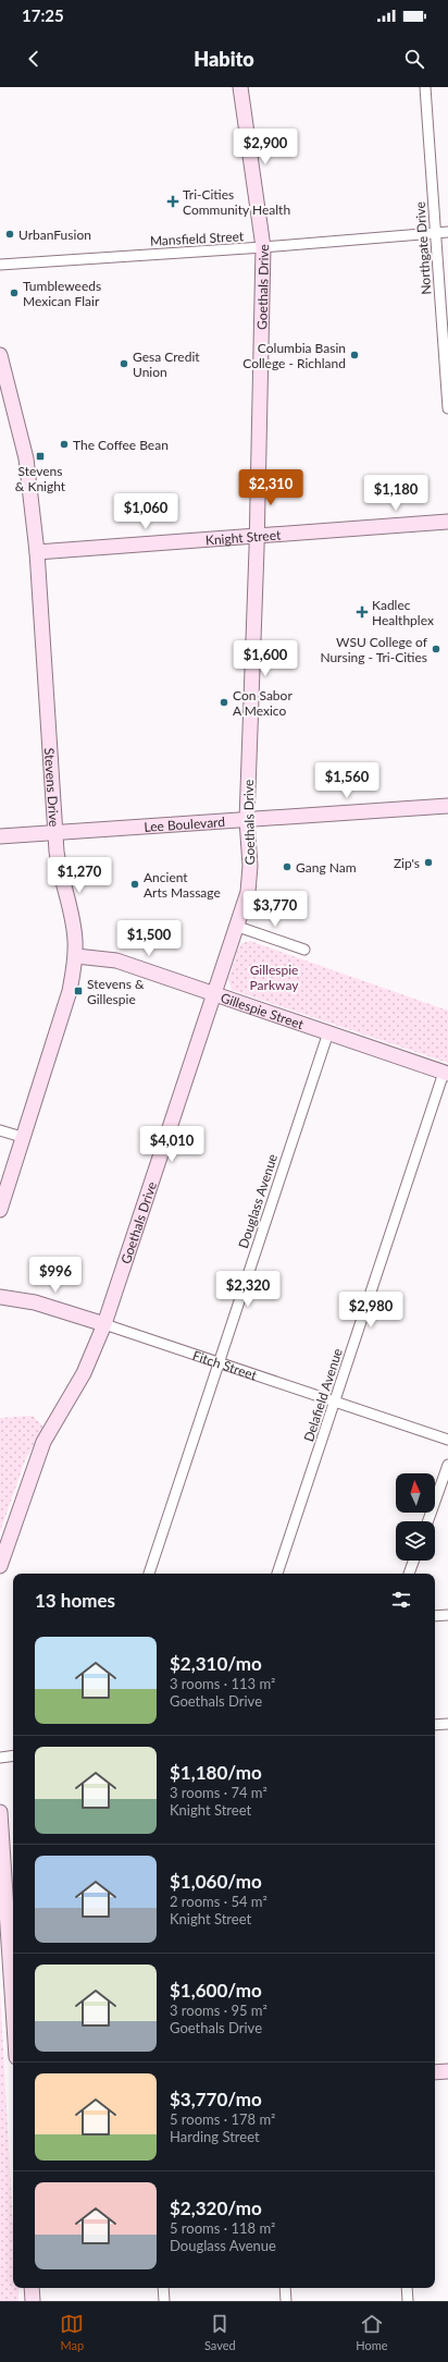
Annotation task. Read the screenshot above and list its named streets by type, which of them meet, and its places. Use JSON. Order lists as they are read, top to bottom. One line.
{"streets":{"street":["Mansfield Street","Northgate Drive","Goethals Drive","Knight Street","Stevens Drive","Lee Boulevard","Gillespie Street","Douglass Avenue","Fitch Street","Delafield Avenue"]},"crossings":[["Mansfield Street","Northgate Drive"],["Mansfield Street","Goethals Drive"],["Goethals Drive","Knight Street"],["Goethals Drive","Lee Boulevard"],["Goethals Drive","Gillespie Street"],["Goethals Drive","Fitch Street"],["Knight Street","Stevens Drive"],["Stevens Drive","Lee Boulevard"],["Stevens Drive","Gillespie Street"],["Gillespie Street","Douglass Avenue"],["Gillespie Street","Delafield Avenue"],["Douglass Avenue","Fitch Street"],["Fitch Street","Delafield Avenue"]],"parks":["Gillespie Parkway"],"places":{"health":["Tri-Cities Community Health","Kadlec Healthplex"],"other":["UrbanFusion","Tumbleweeds Mexican Flair","Columbia Basin College - Richland","Gesa Credit Union","The Coffee Bean","WSU College of Nursing - Tri-Cities","Con Sabor A Mexico","Zip's","Gang Nam","Ancient Arts Massage"],"transit":["Stevens & Knight","Stevens & Gillespie"]},"north":"top","page":{"status":"17:25","header":"Habito","price":["$2,900","$2,310","$1,180","$1,060","$1,600","$1,560","$1,270","$3,770","$1,500","$4,010","$996","$2,320","$2,980"],"heading":"13 homes","list":[{"name":"$2,310/mo","note":"3 rooms · 113 m² · Goethals Drive"},{"name":"$1,180/mo","note":"3 rooms · 74 m² · Knight Street"},{"name":"$1,060/mo","note":"2 rooms · 54 m² · Knight Street"},{"name":"$1,600/mo","note":"3 rooms · 95 m² · Goethals Drive"},{"name":"$3,770/mo","note":"5 rooms · 178 m² · Harding Street"},{"name":"$2,320/mo","note":"5 rooms · 118 m² · Douglass Avenue"}],"tabs":["Map","Saved","Home"]}}
